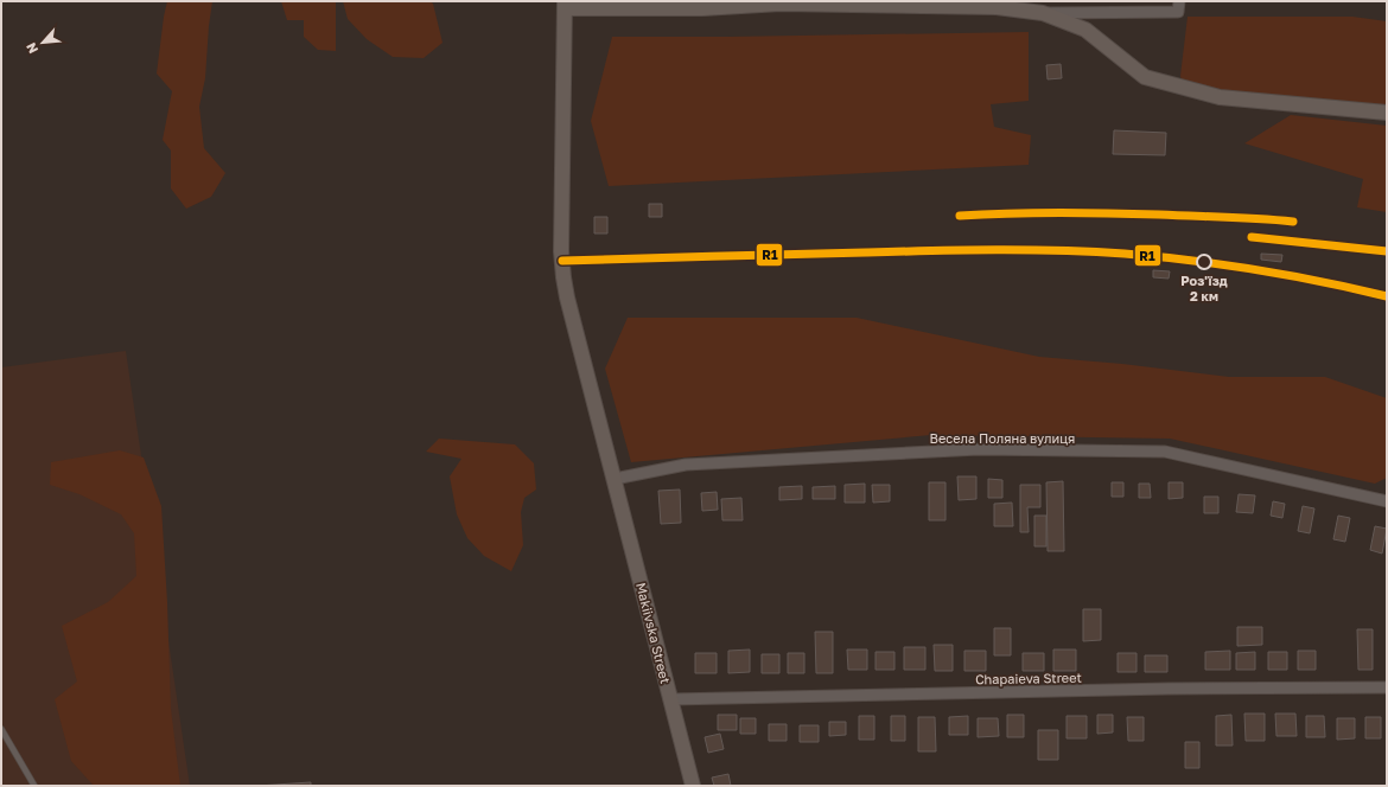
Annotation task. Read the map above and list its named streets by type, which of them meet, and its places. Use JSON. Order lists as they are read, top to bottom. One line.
{"streets":{"main road":["Makiivska Street"],"street":["Весела Поляна вулиця","Chapaieva Street"]},"crossings":[["Весела Поляна вулиця","Makiivska Street"],["Makiivska Street","Chapaieva Street"]],"places":["Роз'їзд 2 км"],"lines":["transit line R1"],"north":"bottom left"}
